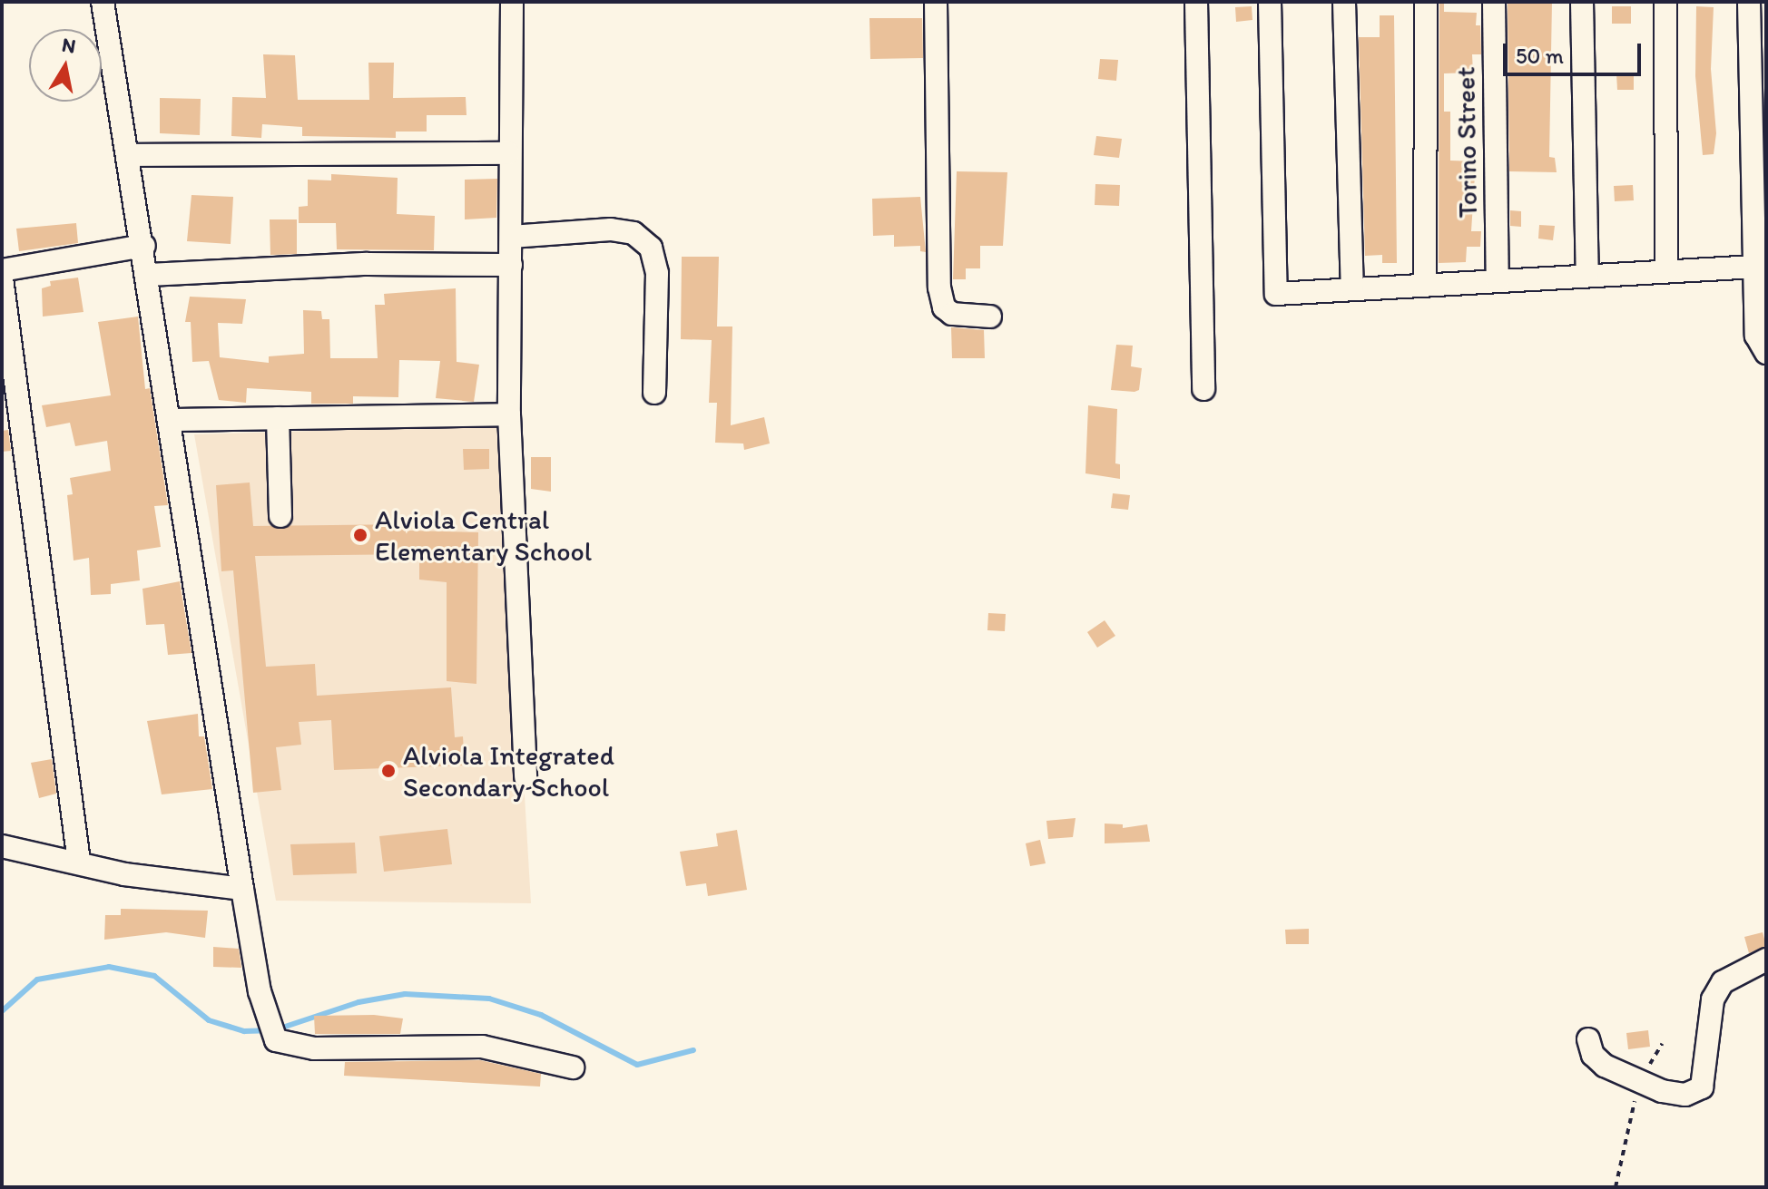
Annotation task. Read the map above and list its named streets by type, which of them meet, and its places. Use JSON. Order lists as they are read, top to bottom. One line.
{"streets":{"street":["Torino Street"]},"places":["Alviola Central Elementary School","Alviola Integrated Secondary School"],"scale_bar":"50 m","north":"top"}
